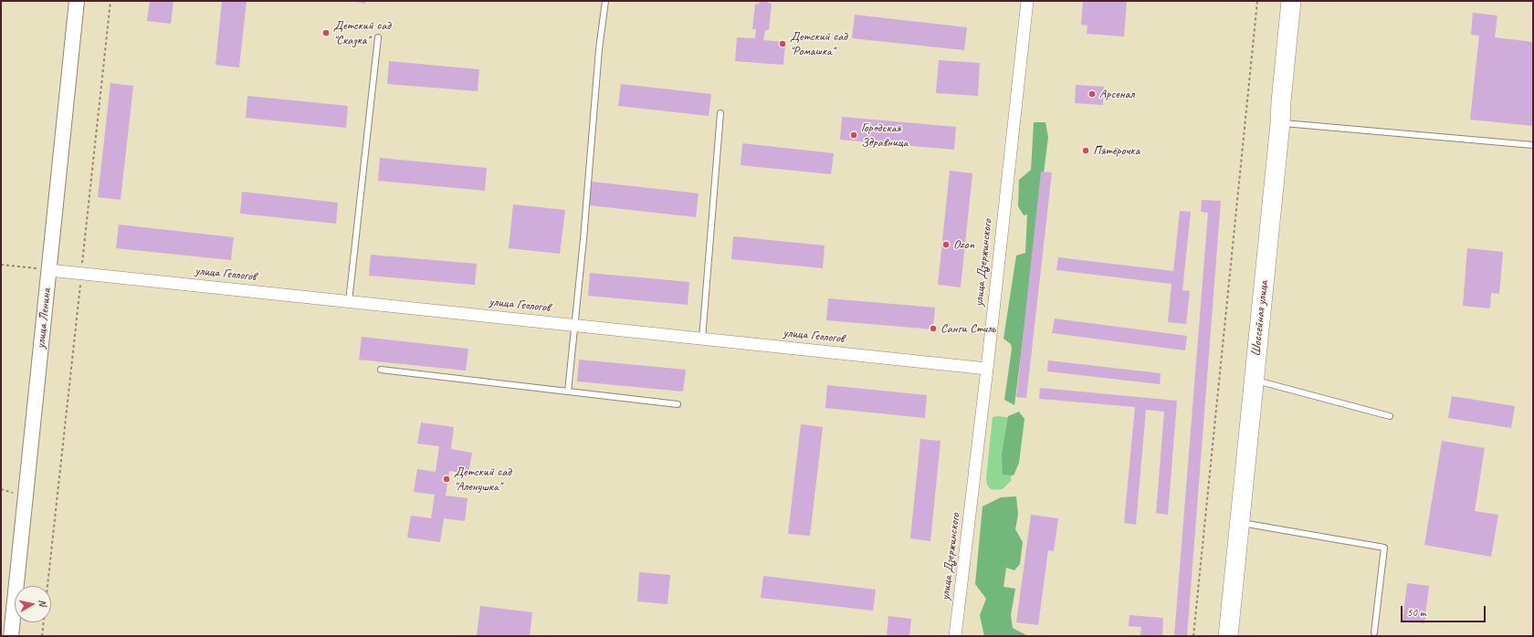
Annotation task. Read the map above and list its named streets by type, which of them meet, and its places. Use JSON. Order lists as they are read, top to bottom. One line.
{"streets":{"highway":["Шоссейная улица"],"street":["улица Дзержинского","улица Геологов","улица Ленина"]},"crossings":[["улица Дзержинского","улица Геологов"],["улица Геологов","улица Ленина"]],"places":["Детский сад \"Сказка\"","Детский сад \"Ромашка\"","Арсенал","Городская Здравница","Пятёрочка","Ozon","Санги Стиль","Детский сад \"Аленушка\""],"scale_bar":"50 m","north":"right"}
